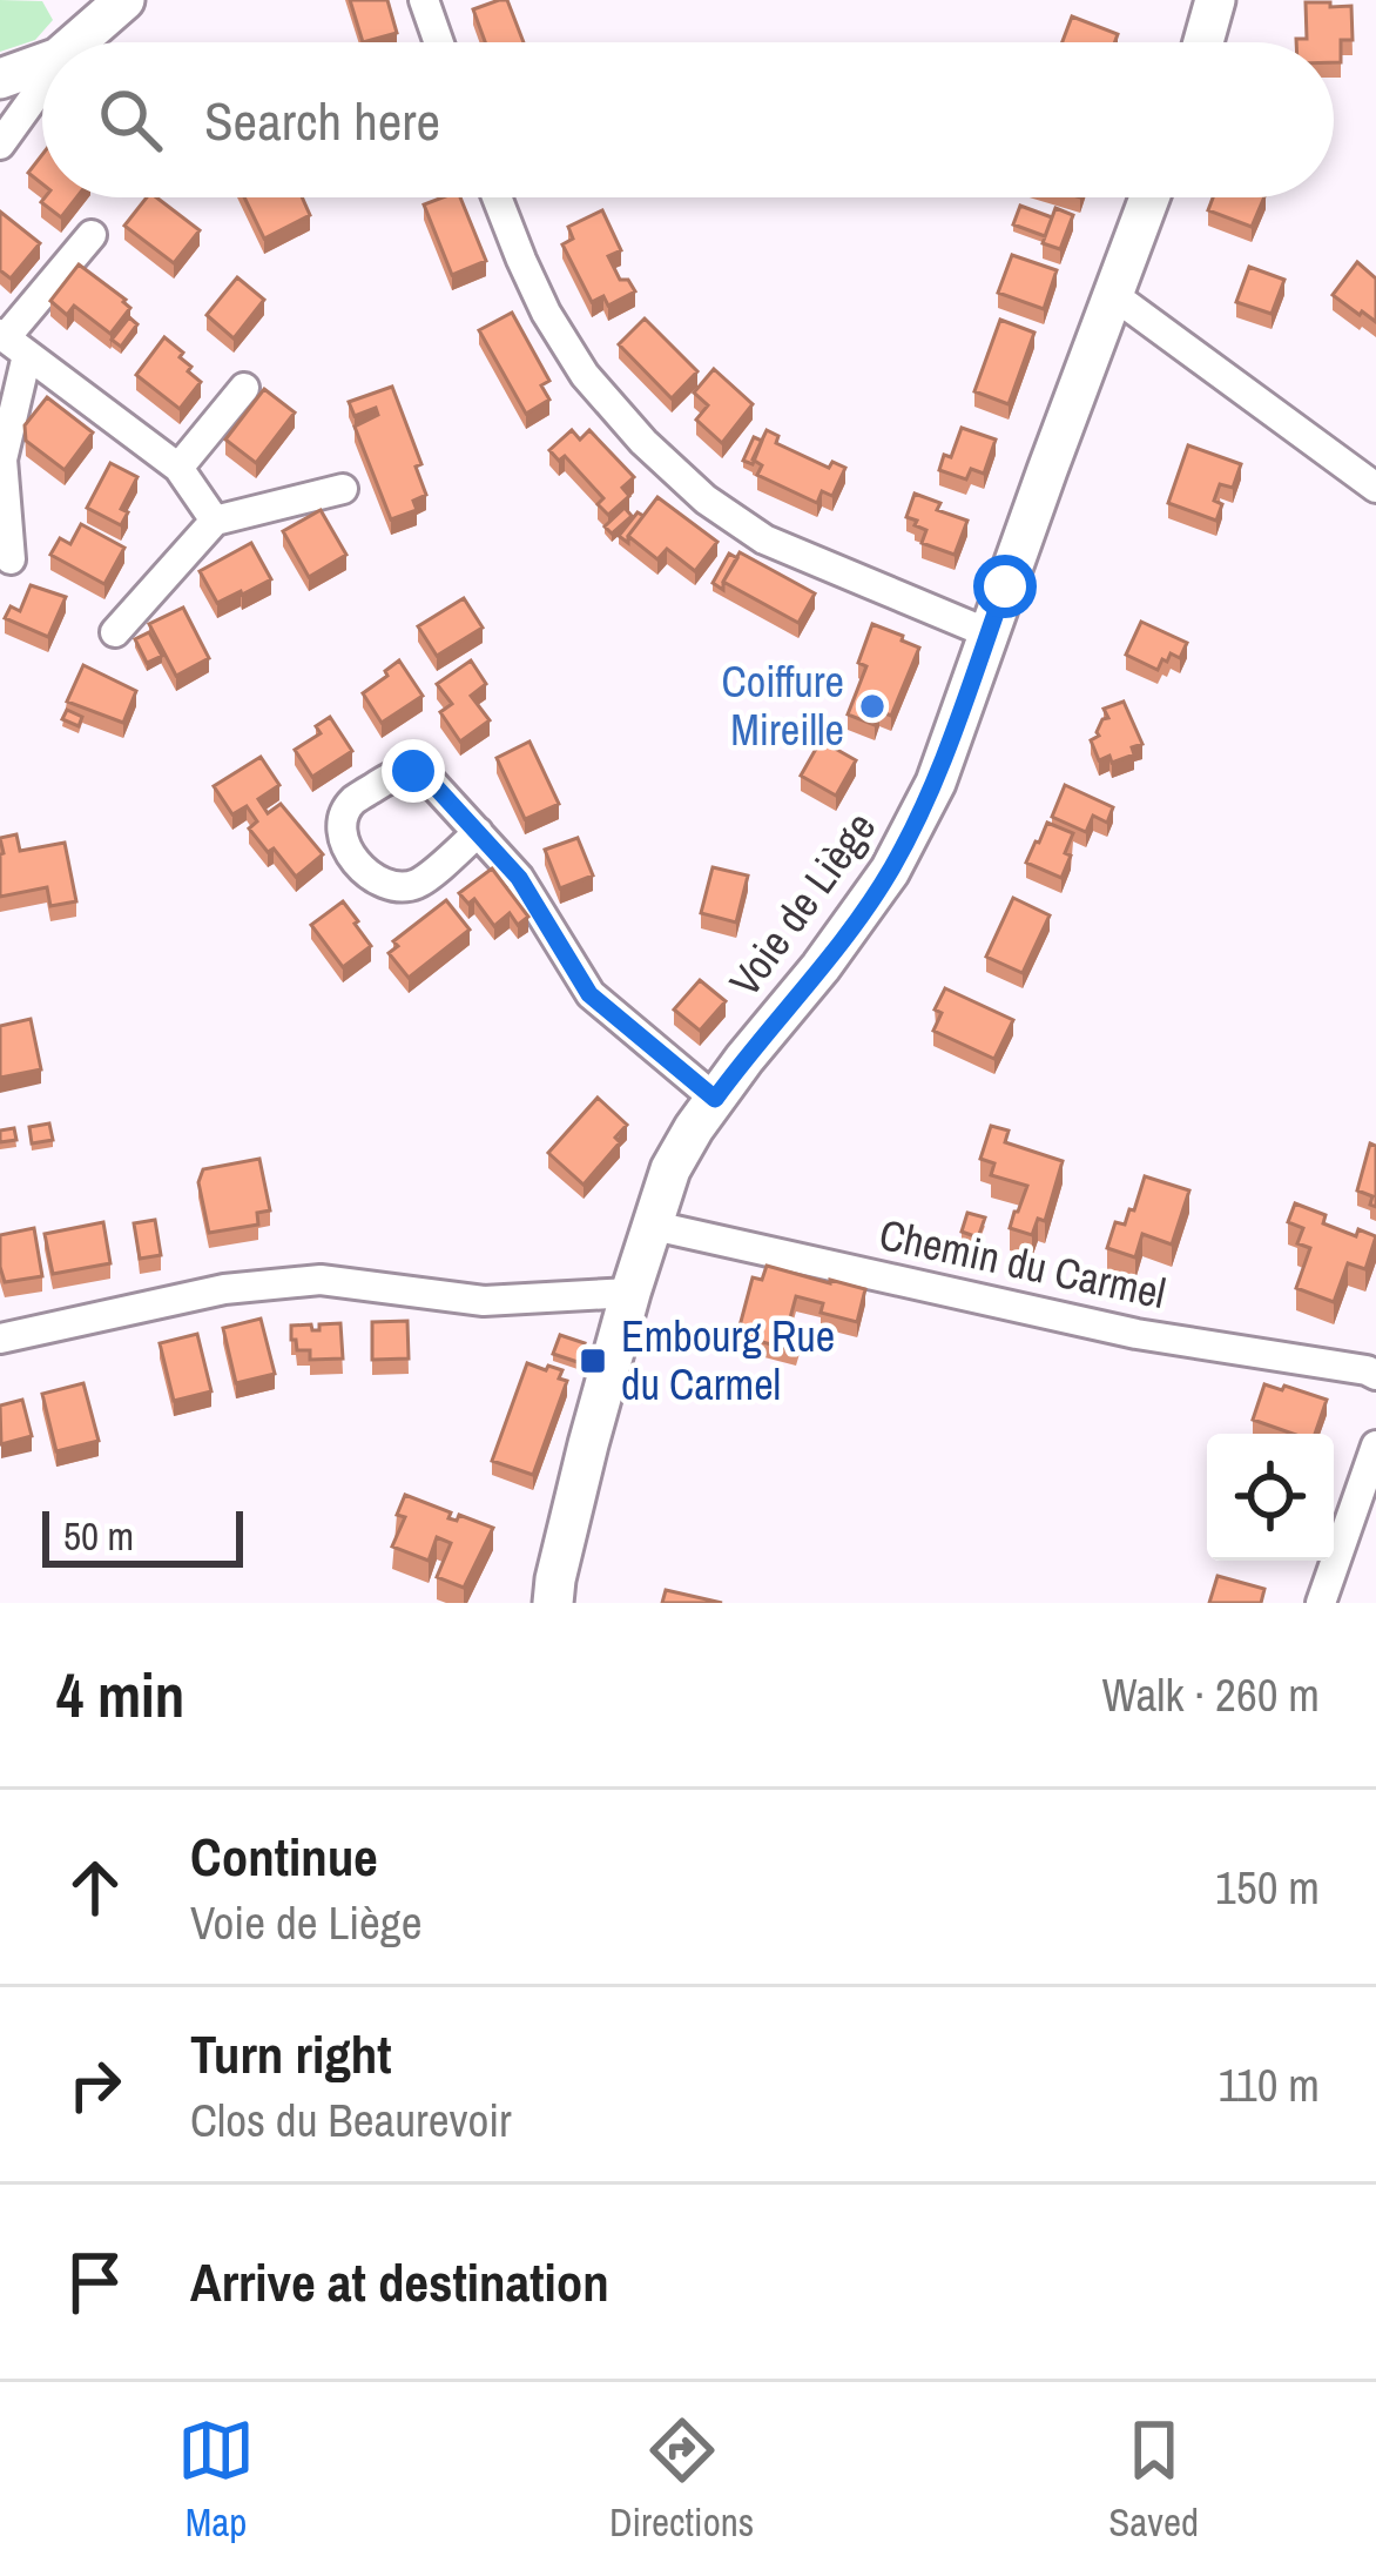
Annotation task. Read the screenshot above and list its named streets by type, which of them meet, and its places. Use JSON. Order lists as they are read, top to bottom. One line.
{"streets":{"street":["Voie de Liège","Chemin du Carmel"]},"crossings":[["Voie de Liège","Chemin du Carmel"]],"places":{"other":["Coiffure Mireille"],"transit":["Embourg Rue du Carmel"]},"scale_bar":"50 m","page":{"search":"Search here","scale":"50 m","heading":["4 min","Walk · 260 m"],"list":[["Continue","Voie de Liège","150 m"],["Turn right","Clos du Beaurevoir","110 m"],"Arrive at destination"],"nav":["Map","Directions","Saved"]}}
